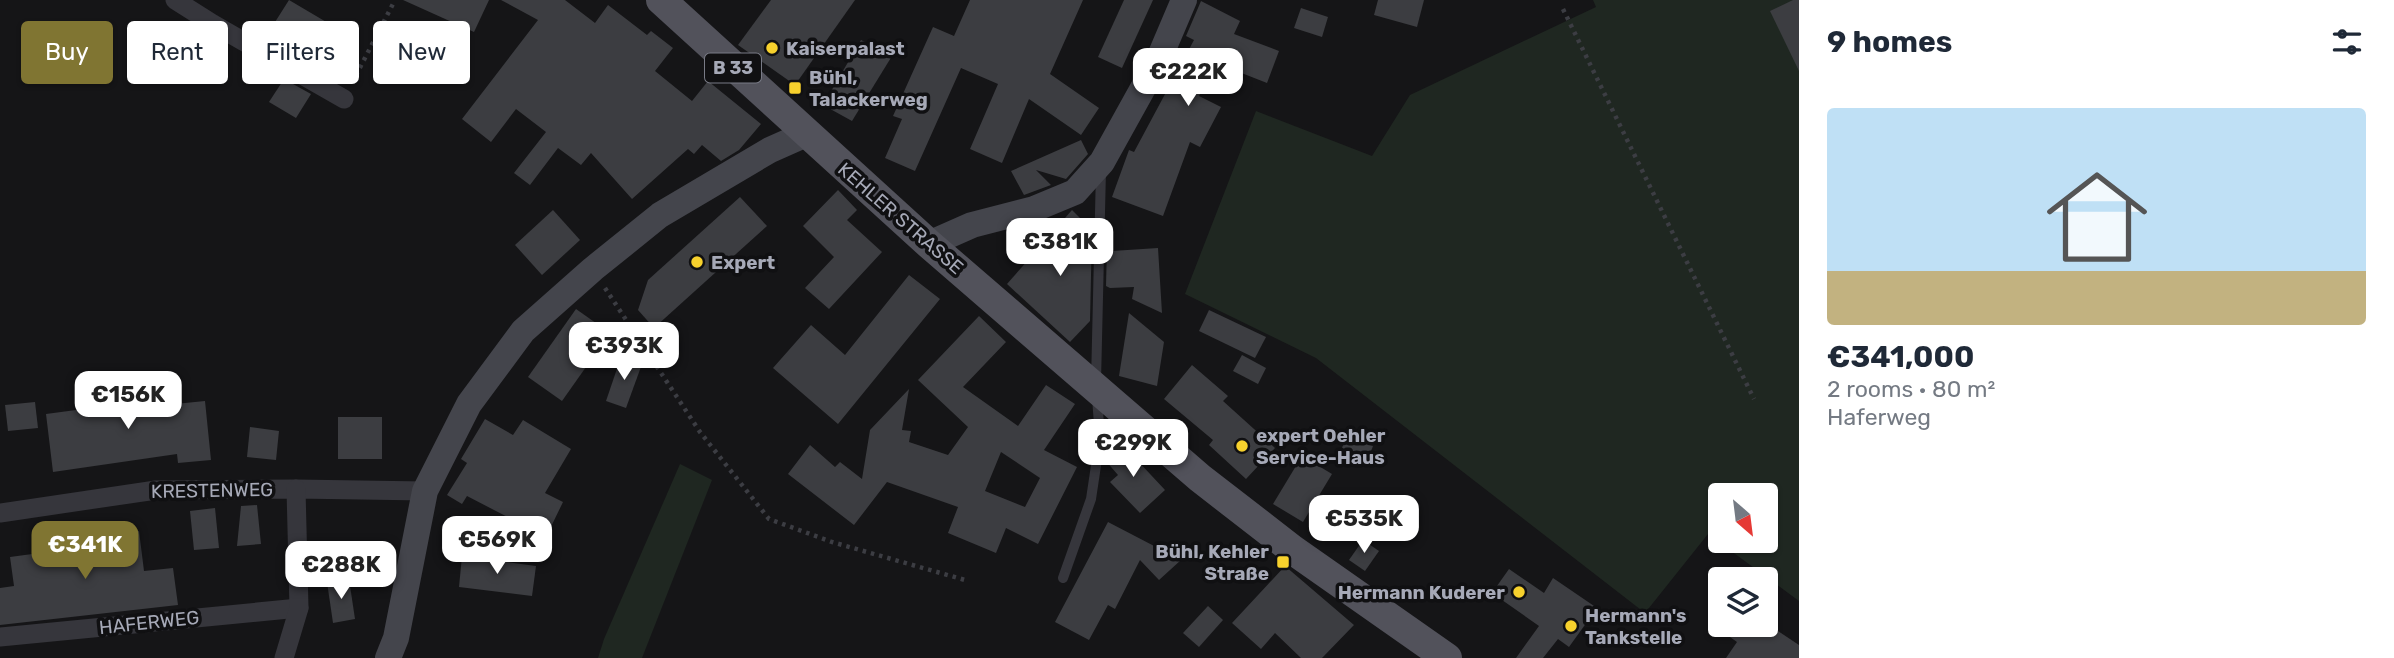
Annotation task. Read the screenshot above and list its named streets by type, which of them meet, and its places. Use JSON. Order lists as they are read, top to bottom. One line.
{"streets":{"main road":["B 33","KEHLER STRASSE"],"street":["KRESTENWEG","HAFERWEG"]},"places":{"other":["Kaiserpalast","Expert","expert Oehler Service-Haus","Hermann Kuderer","Hermann's Tankstelle"],"transit":["Bühl, Talackerweg","Bühl, Kehler Straße"]},"north":"bottom right","page":{"heading":"9 homes","chip":["Buy","Rent","Filters","New"],"price":["€222K","€381K","€393K","€156K","€299K","€535K","€569K","€341K","€288K"],"list":[{"name":"€341,000","note":"2 rooms · 80 m² · Haferweg"}]}}
